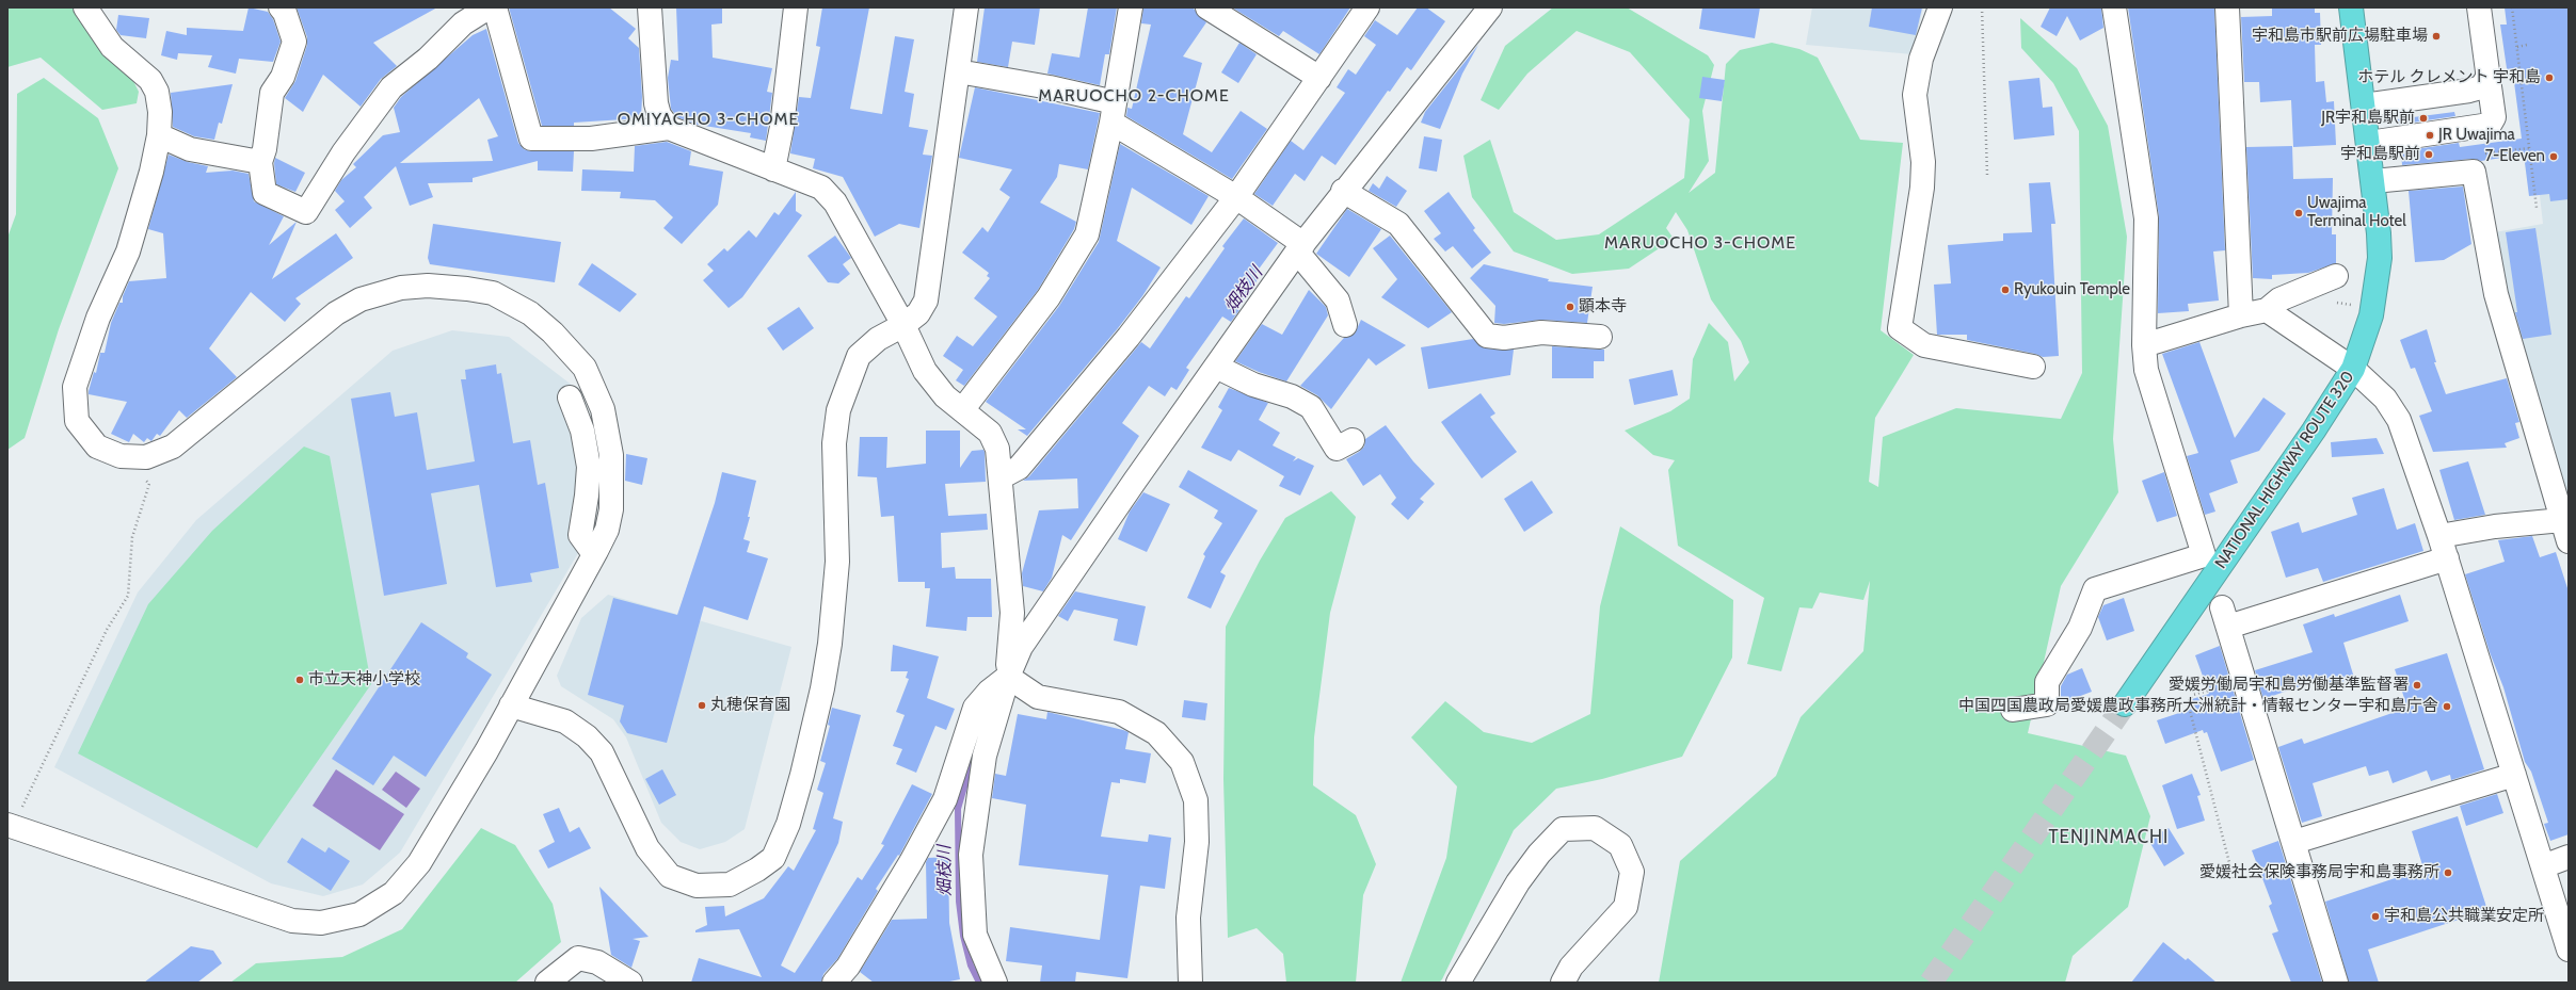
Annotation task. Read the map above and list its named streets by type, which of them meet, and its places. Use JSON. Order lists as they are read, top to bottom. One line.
{"streets":{"highway":["NATIONAL HIGHWAY ROUTE 320"]},"districts":["MARUOCHO 2-CHOME","OMIYACHO 3-CHOME","MARUOCHO 3-CHOME","TENJINMACHI"],"water":["畑枝川"],"places":["宇和島市駅前広場駐車場","ホテル クレメント 宇和島","JR宇和島駅前","JR Uwajima","宇和島駅前","7-Eleven","Uwajima Terminal Hotel","Ryukouin Temple","顕本寺","市立天神小学校","愛媛労働局宇和島労働基準監督署","丸穂保育園","中国四国農政局愛媛農政事務所大洲統計・情報センター宇和島庁舎","愛媛社会保険事務局宇和島事務所","宇和島公共職業安定所"]}
